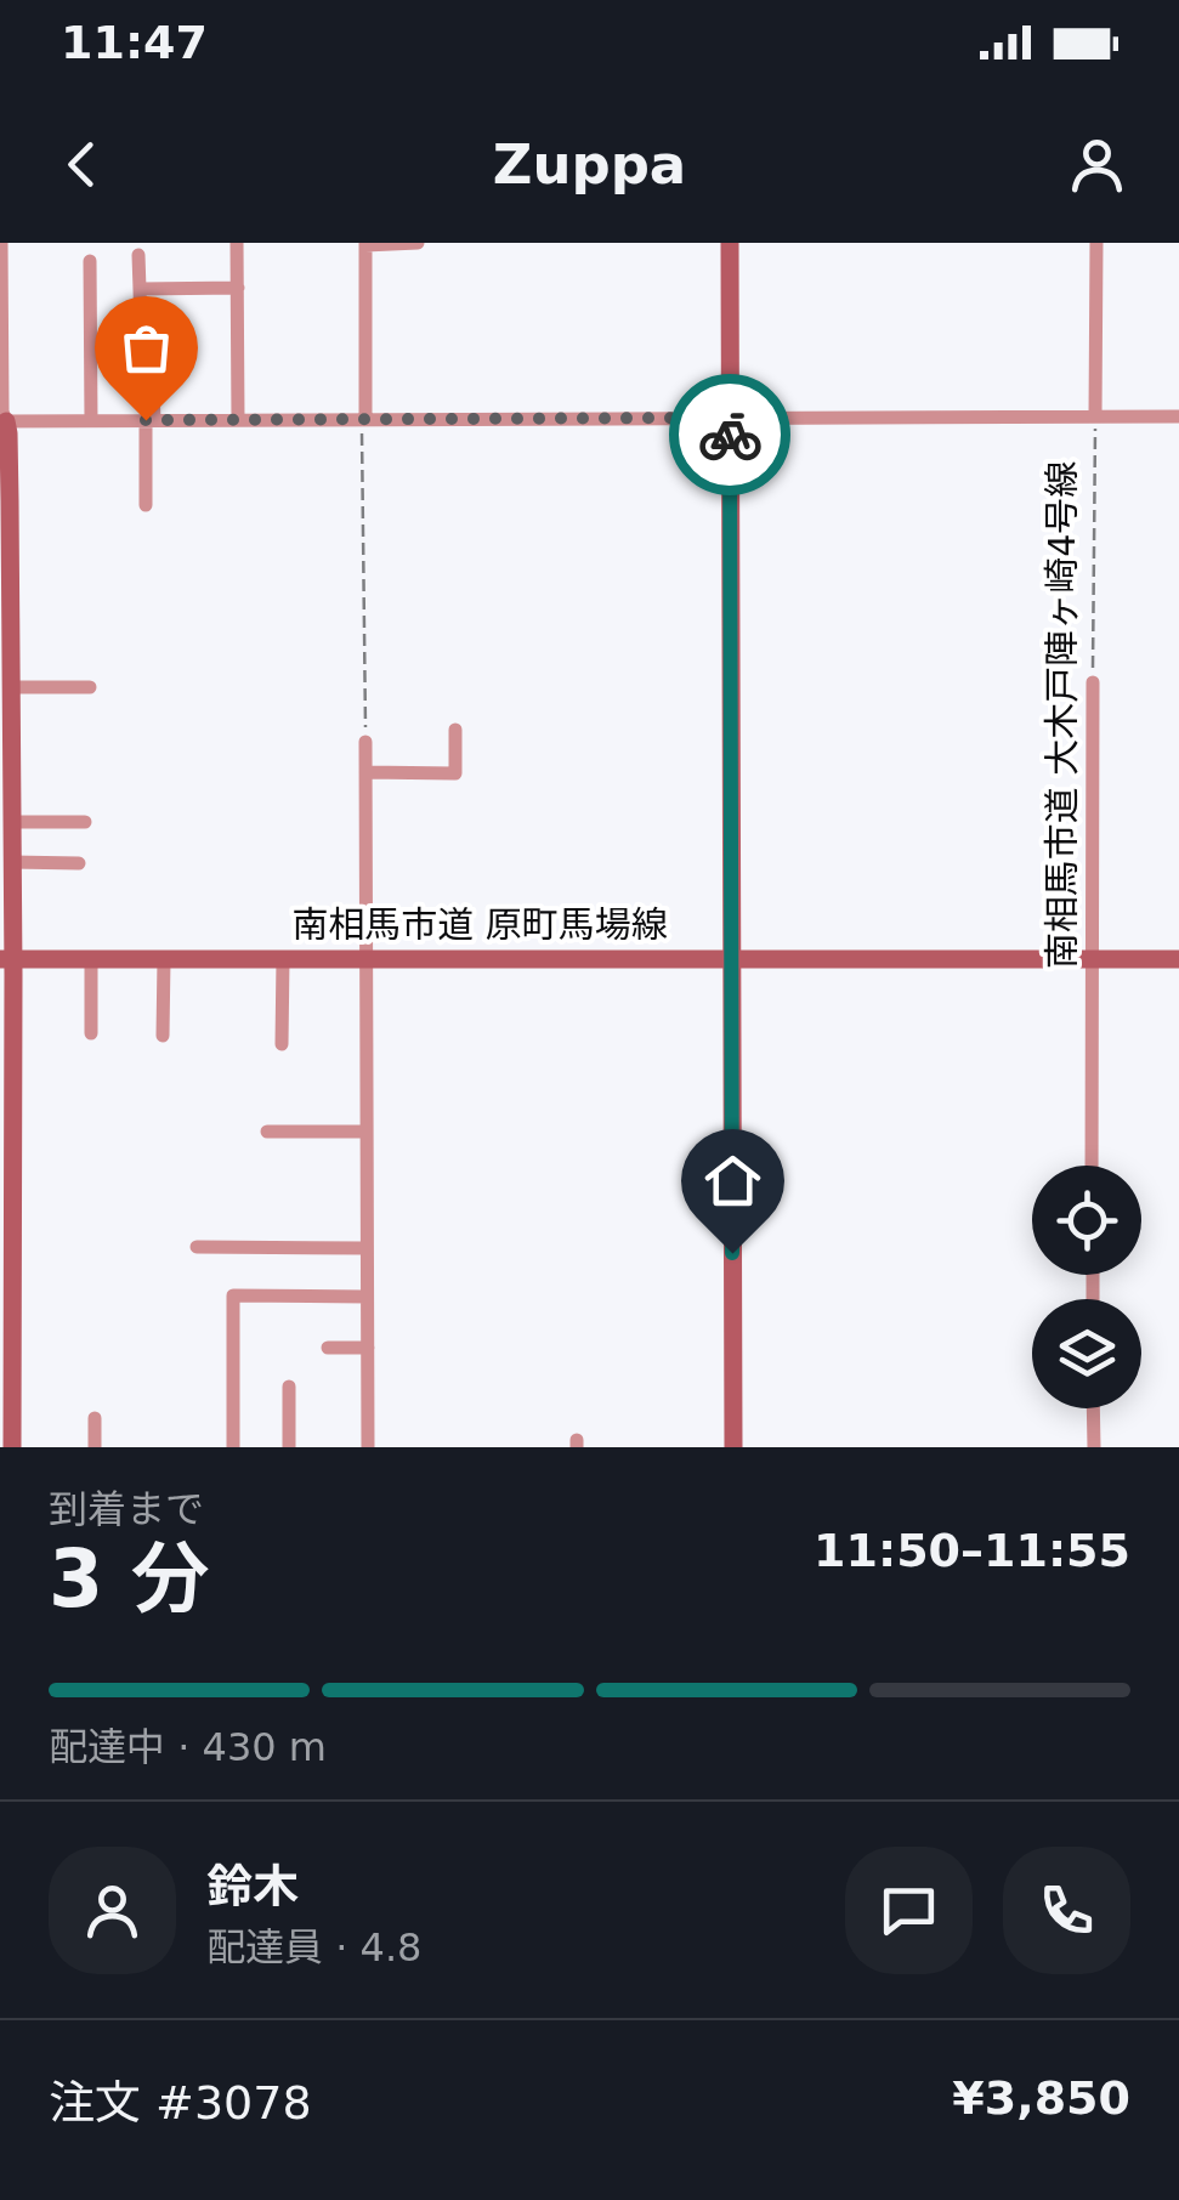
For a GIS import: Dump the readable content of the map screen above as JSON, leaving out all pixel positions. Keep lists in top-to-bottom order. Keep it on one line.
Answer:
{"streets":{"street":["南相馬市道 大木戸陣ヶ崎4号線","南相馬市道 原町馬場線"]},"crossings":[["南相馬市道 大木戸陣ヶ崎4号線","南相馬市道 原町馬場線"]],"page":{"status":"11:47","header":"Zuppa","heading":["3 分","到着まで","11:50–11:55"],"panel":["鈴木","配達員 · 4.8","注文 #3078","¥3,850"],"bar":"配達中 · 430 m"}}
